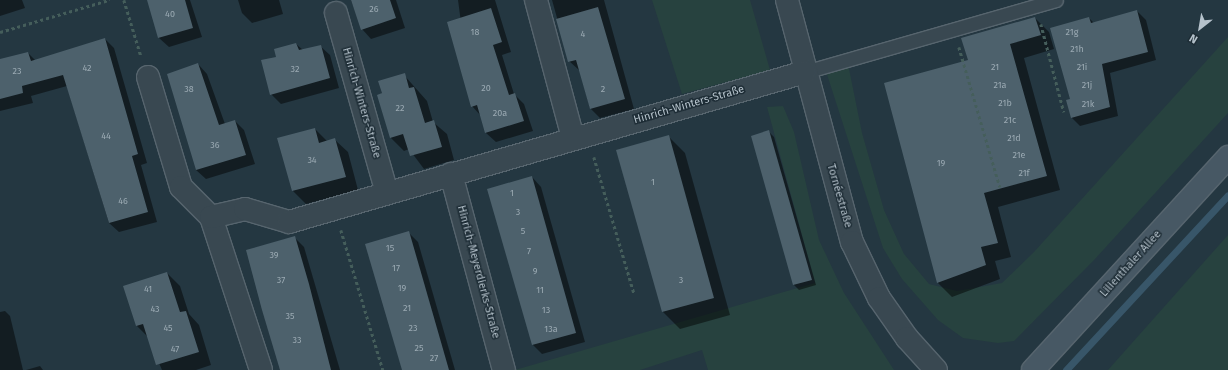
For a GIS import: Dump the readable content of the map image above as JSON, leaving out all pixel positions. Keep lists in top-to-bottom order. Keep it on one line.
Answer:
{"streets":{"main road":["Lilienthaler Allee"],"street":["Hinrich-Winters-Straße","Tornéestraße","Hinrich-Meyerdierks-Straße"]},"crossings":[["Hinrich-Winters-Straße","Tornéestraße"],["Hinrich-Winters-Straße","Hinrich-Meyerdierks-Straße"]],"house_numbers":["26","40","18","21g","4","21h","21","21i","42","32","23","21a","21j","20","38","2","21b","21k","22","20a","21c","44","21d","36","21e","34","19","21f","1","1","46","3","5","15","7","39","17","9","37","3","19","41","11","21","43","13","35","45","23","13a","33","25","47","27"],"north":"bottom left"}
